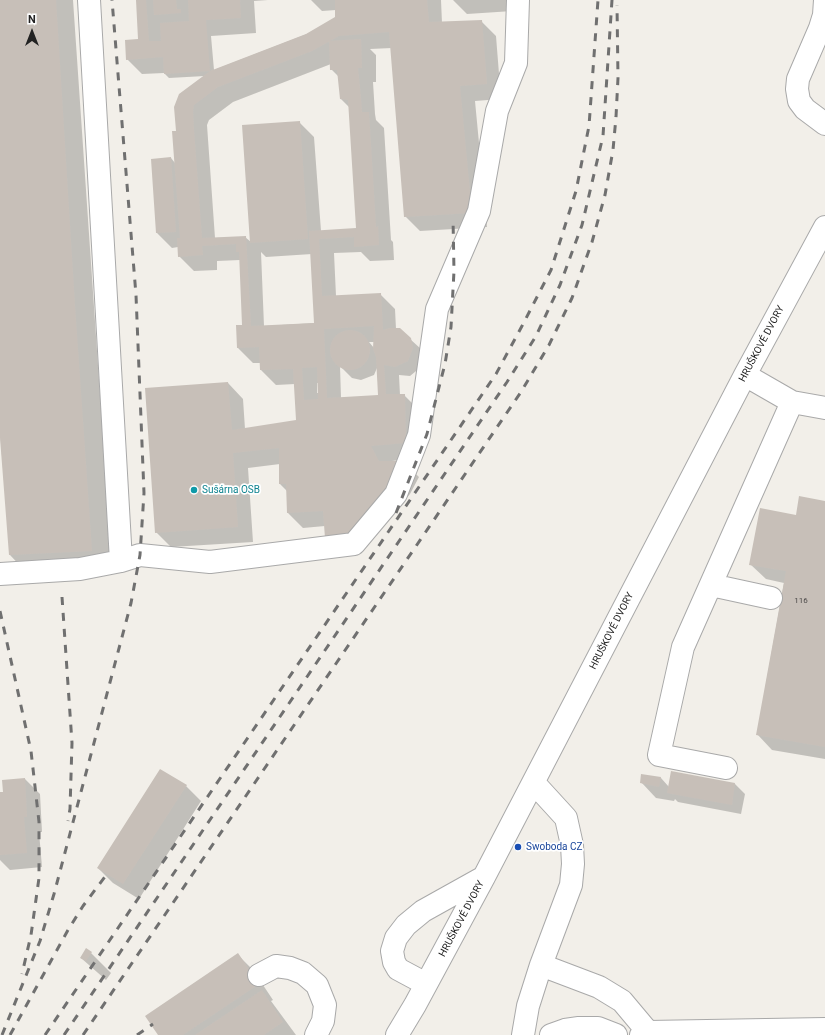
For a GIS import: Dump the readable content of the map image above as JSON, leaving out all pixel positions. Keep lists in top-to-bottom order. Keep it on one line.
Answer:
{"streets":{"street":["HRUŠKOVÉ DVORY"]},"places":["Sušárna OSB","Swoboda CZ"],"house_numbers":["116"],"north":"top"}
